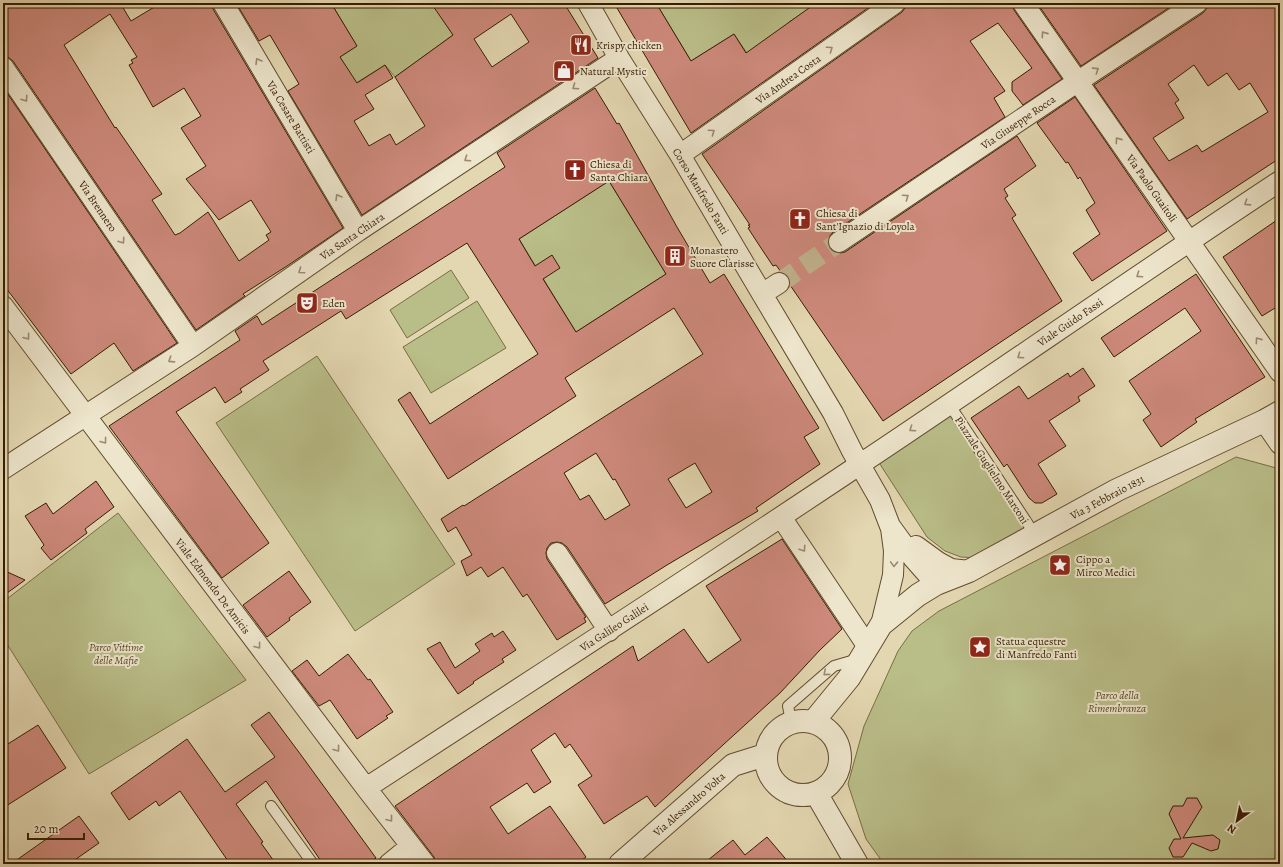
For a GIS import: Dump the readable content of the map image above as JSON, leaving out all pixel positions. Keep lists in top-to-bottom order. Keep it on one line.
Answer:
{"streets":{"street":["Via Andrea Costa","Via Cesare Battisti","Via Giuseppe Rocca","Via Paolo Guaitoli","Corso Manfredo Fanti","Via Brennero","Via Santa Chiara","Viale Guido Fassi","Via 3 Febbraio 1831","Viale Edmondo De Amicis","Via Galileo Galilei","Via Alessandro Volta"],"lane":["Piazzale Guglielmo Marconi"]},"crossings":[["Via Andrea Costa","Corso Manfredo Fanti"],["Via Cesare Battisti","Via Santa Chiara"],["Via Giuseppe Rocca","Via Paolo Guaitoli"],["Via Paolo Guaitoli","Viale Guido Fassi"],["Corso Manfredo Fanti","Via Santa Chiara"],["Corso Manfredo Fanti","Viale Guido Fassi"],["Corso Manfredo Fanti","Via Galileo Galilei"],["Via Brennero","Via Santa Chiara"],["Via Santa Chiara","Viale Edmondo De Amicis"],["Viale Guido Fassi","Piazzale Guglielmo Marconi"],["Viale Guido Fassi","Via Galileo Galilei"],["Piazzale Guglielmo Marconi","Via 3 Febbraio 1831"],["Viale Edmondo De Amicis","Via Galileo Galilei"]],"one_way":["Via Andrea Costa","Via Cesare Battisti","Via Giuseppe Rocca","Via Paolo Guaitoli","Via Brennero","Via Santa Chiara","Viale Guido Fassi","Viale Edmondo De Amicis"],"parks":["Parco Vittime delle Mafie","Parco della Rimembranza"],"places":{"restaurant":["Krispy chicken"],"shop":["Natural Mystic"],"church":["Chiesa di Santa Chiara","Chiesa di Sant'Ignazio di Loyola"],"building":["Monastero Suore Clarisse"],"theatre":["Eden"],"place":["Cippo a Mirco Medici","Statua equestre di Manfredo Fanti"]},"scale_bar":"20 m","north":"bottom left"}
